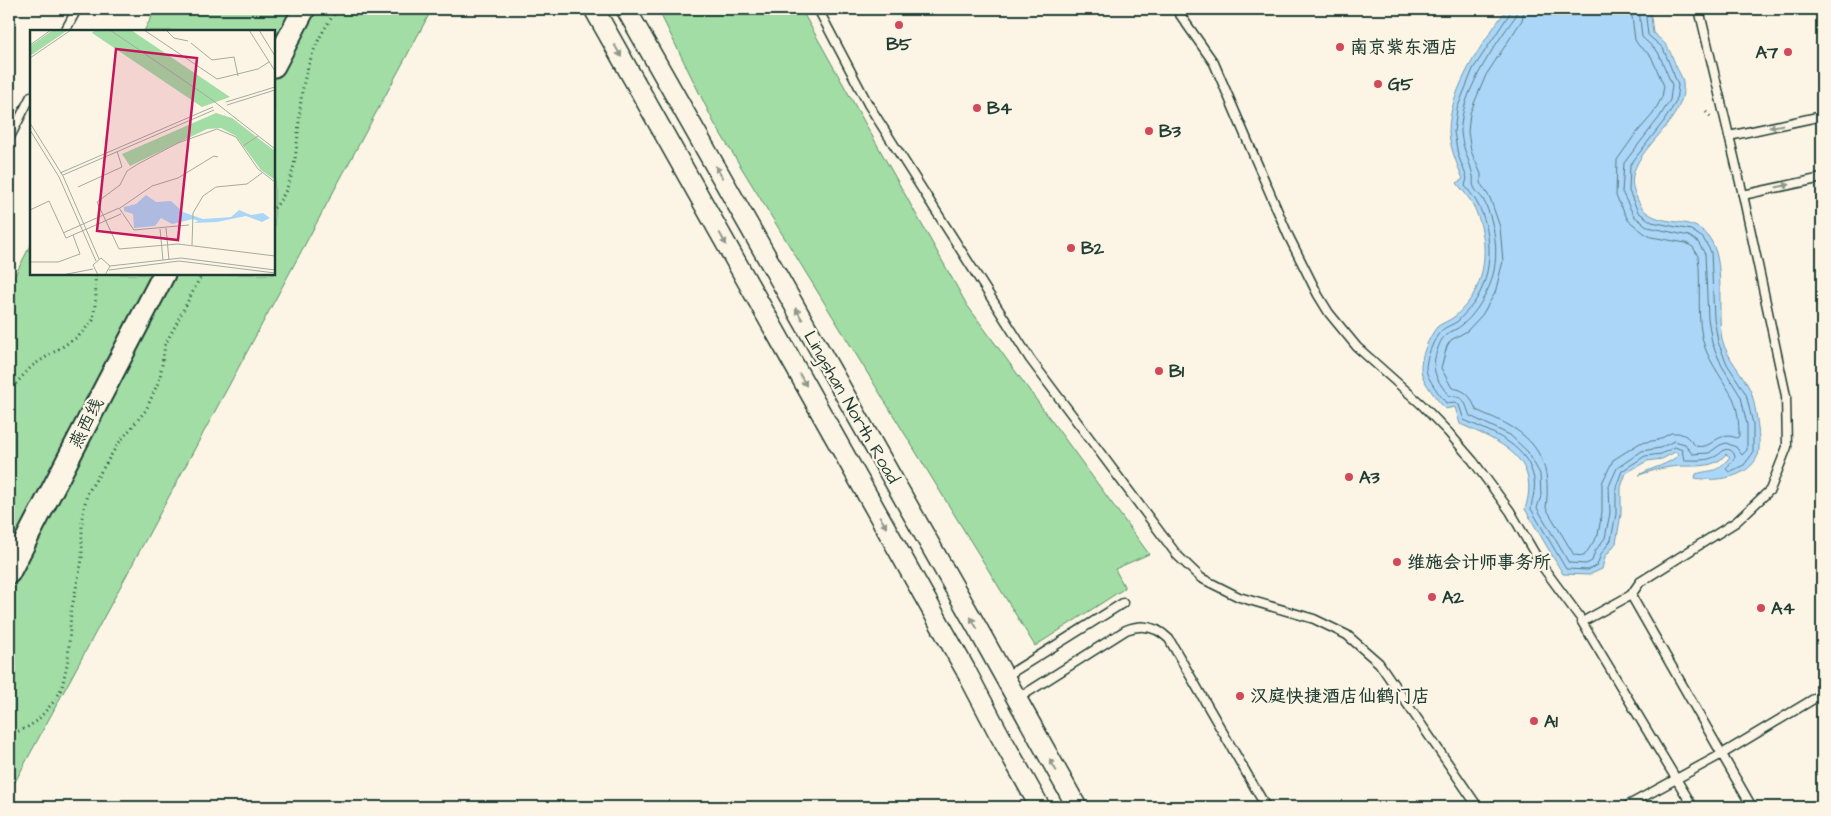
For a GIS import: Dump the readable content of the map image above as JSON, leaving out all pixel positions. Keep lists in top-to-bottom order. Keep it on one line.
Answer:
{"streets":{"main road":["燕西线"],"street":["Lingshan North Road"]},"places":["B5","南京紫东酒店","A7","G5","B4","B3","B2","B1","A3","维施会计师事务所","A2","A4","汉庭快捷酒店仙鹤门店","A1"]}
